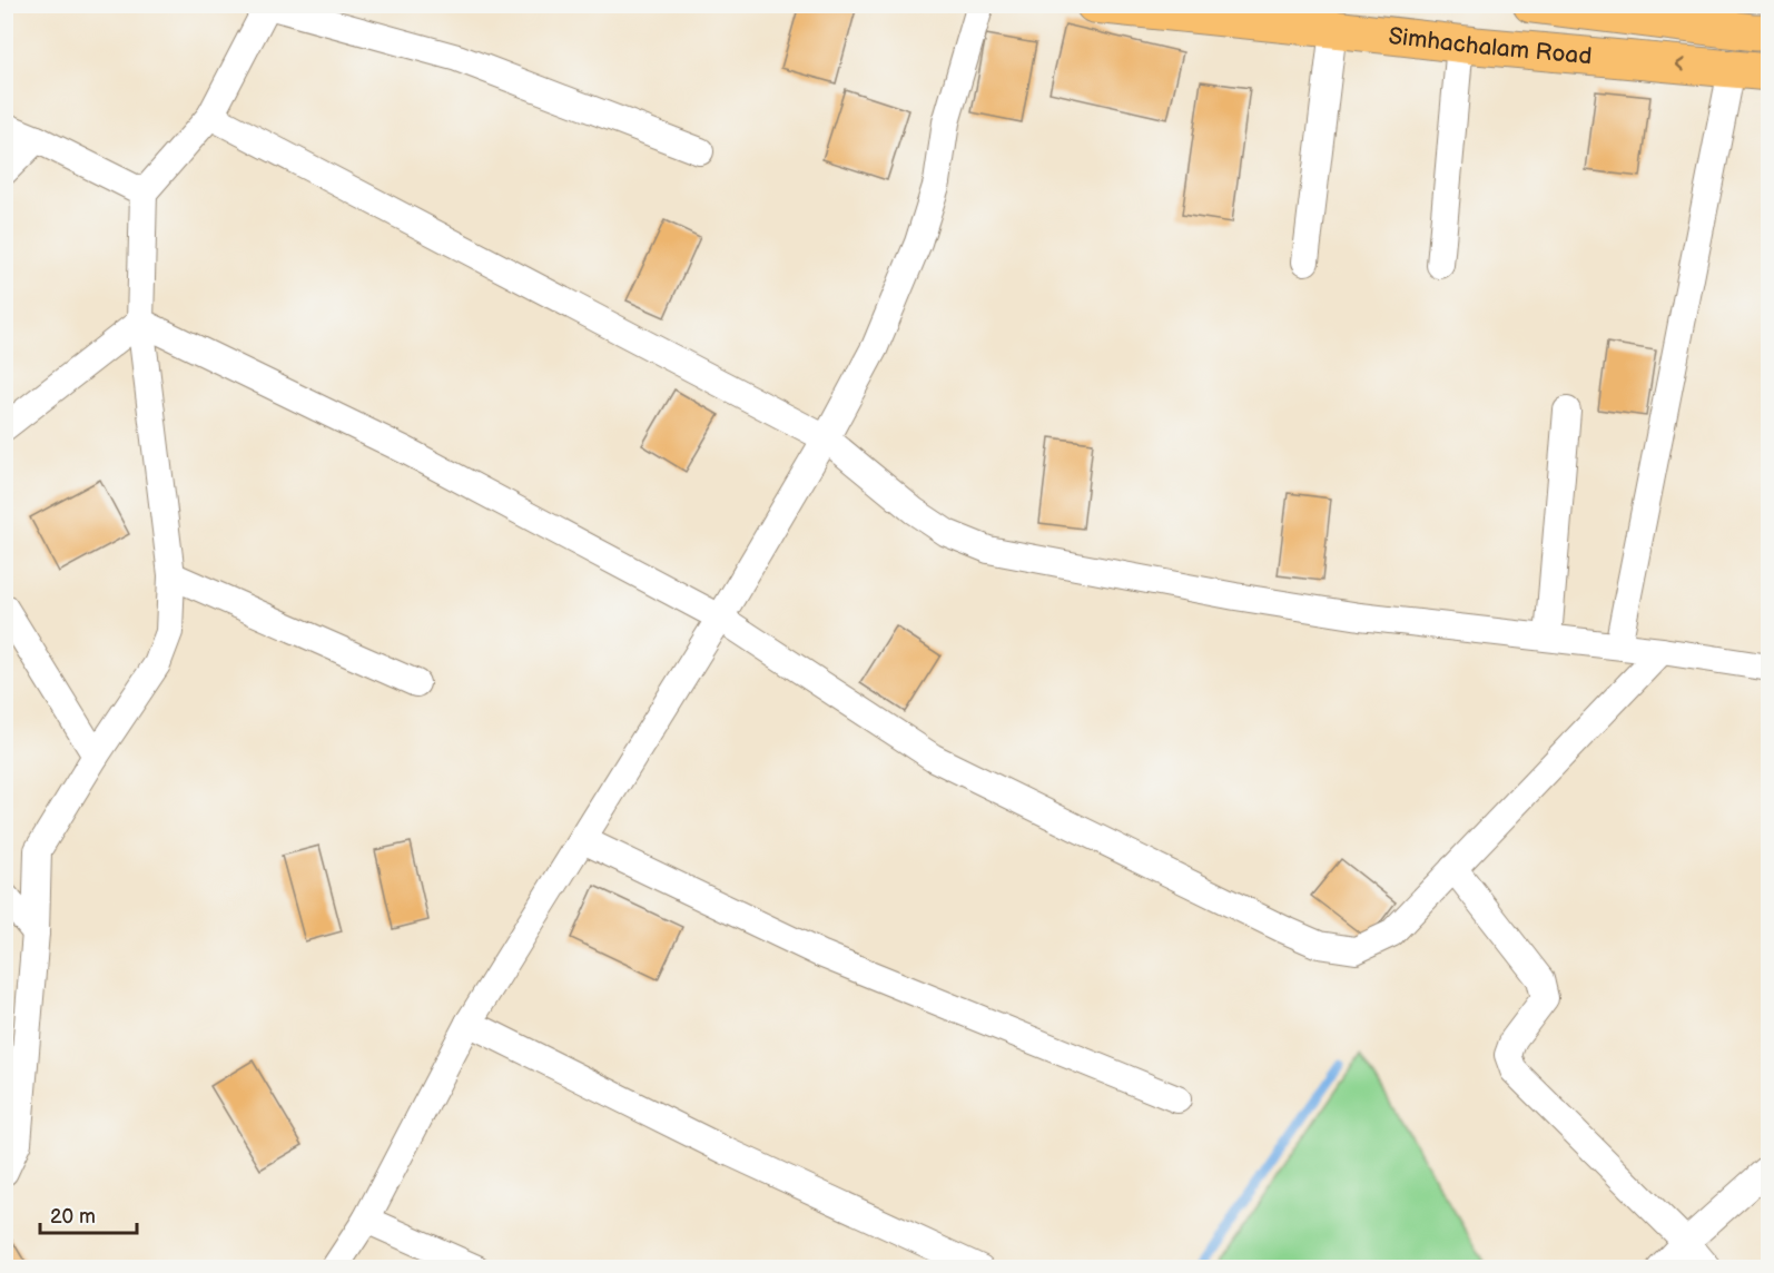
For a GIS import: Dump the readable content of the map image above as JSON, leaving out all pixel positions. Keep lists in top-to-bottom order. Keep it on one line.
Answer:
{"streets":{"main road":["Simhachalam Road"]},"scale_bar":"20 m"}
